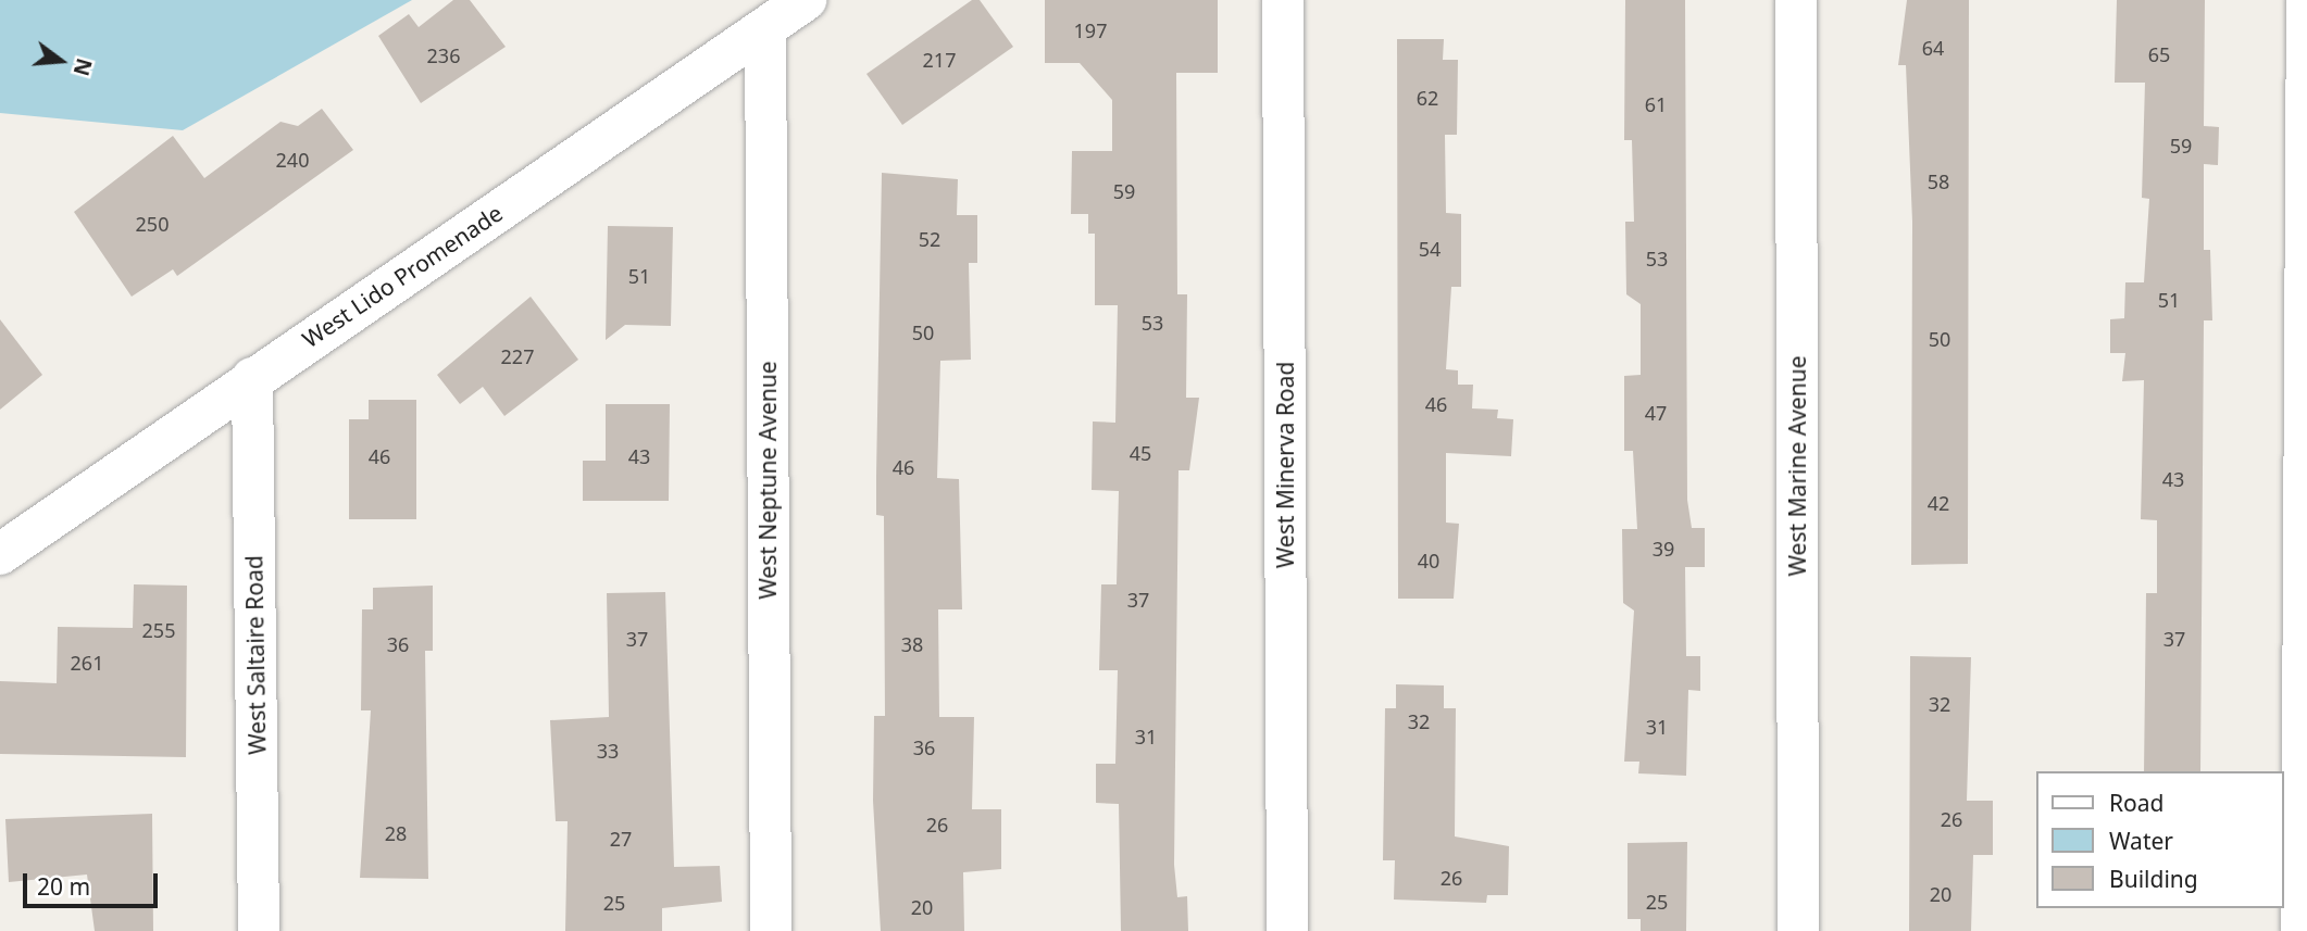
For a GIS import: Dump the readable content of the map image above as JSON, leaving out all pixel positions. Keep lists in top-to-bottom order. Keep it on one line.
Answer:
{"streets":{"street":["West Lido Promenade","West Minerva Road","West Marine Avenue","West Neptune Avenue","West Saltaire Road"]},"crossings":[["West Lido Promenade","West Neptune Avenue"],["West Lido Promenade","West Saltaire Road"]],"house_numbers":["197","64","65","236","217","62","61","59","240","58","59","250","52","54","53","51","51","53","50","50","227","46","47","45","46","43","46","43","42","39","40","37","255","37","37","36","38","261","32","32","31","31","36","33","26","26","28","27","26","20","25","25","20"],"legend":["Road","Water","Building"],"scale_bar":"20 m","north":"right"}
